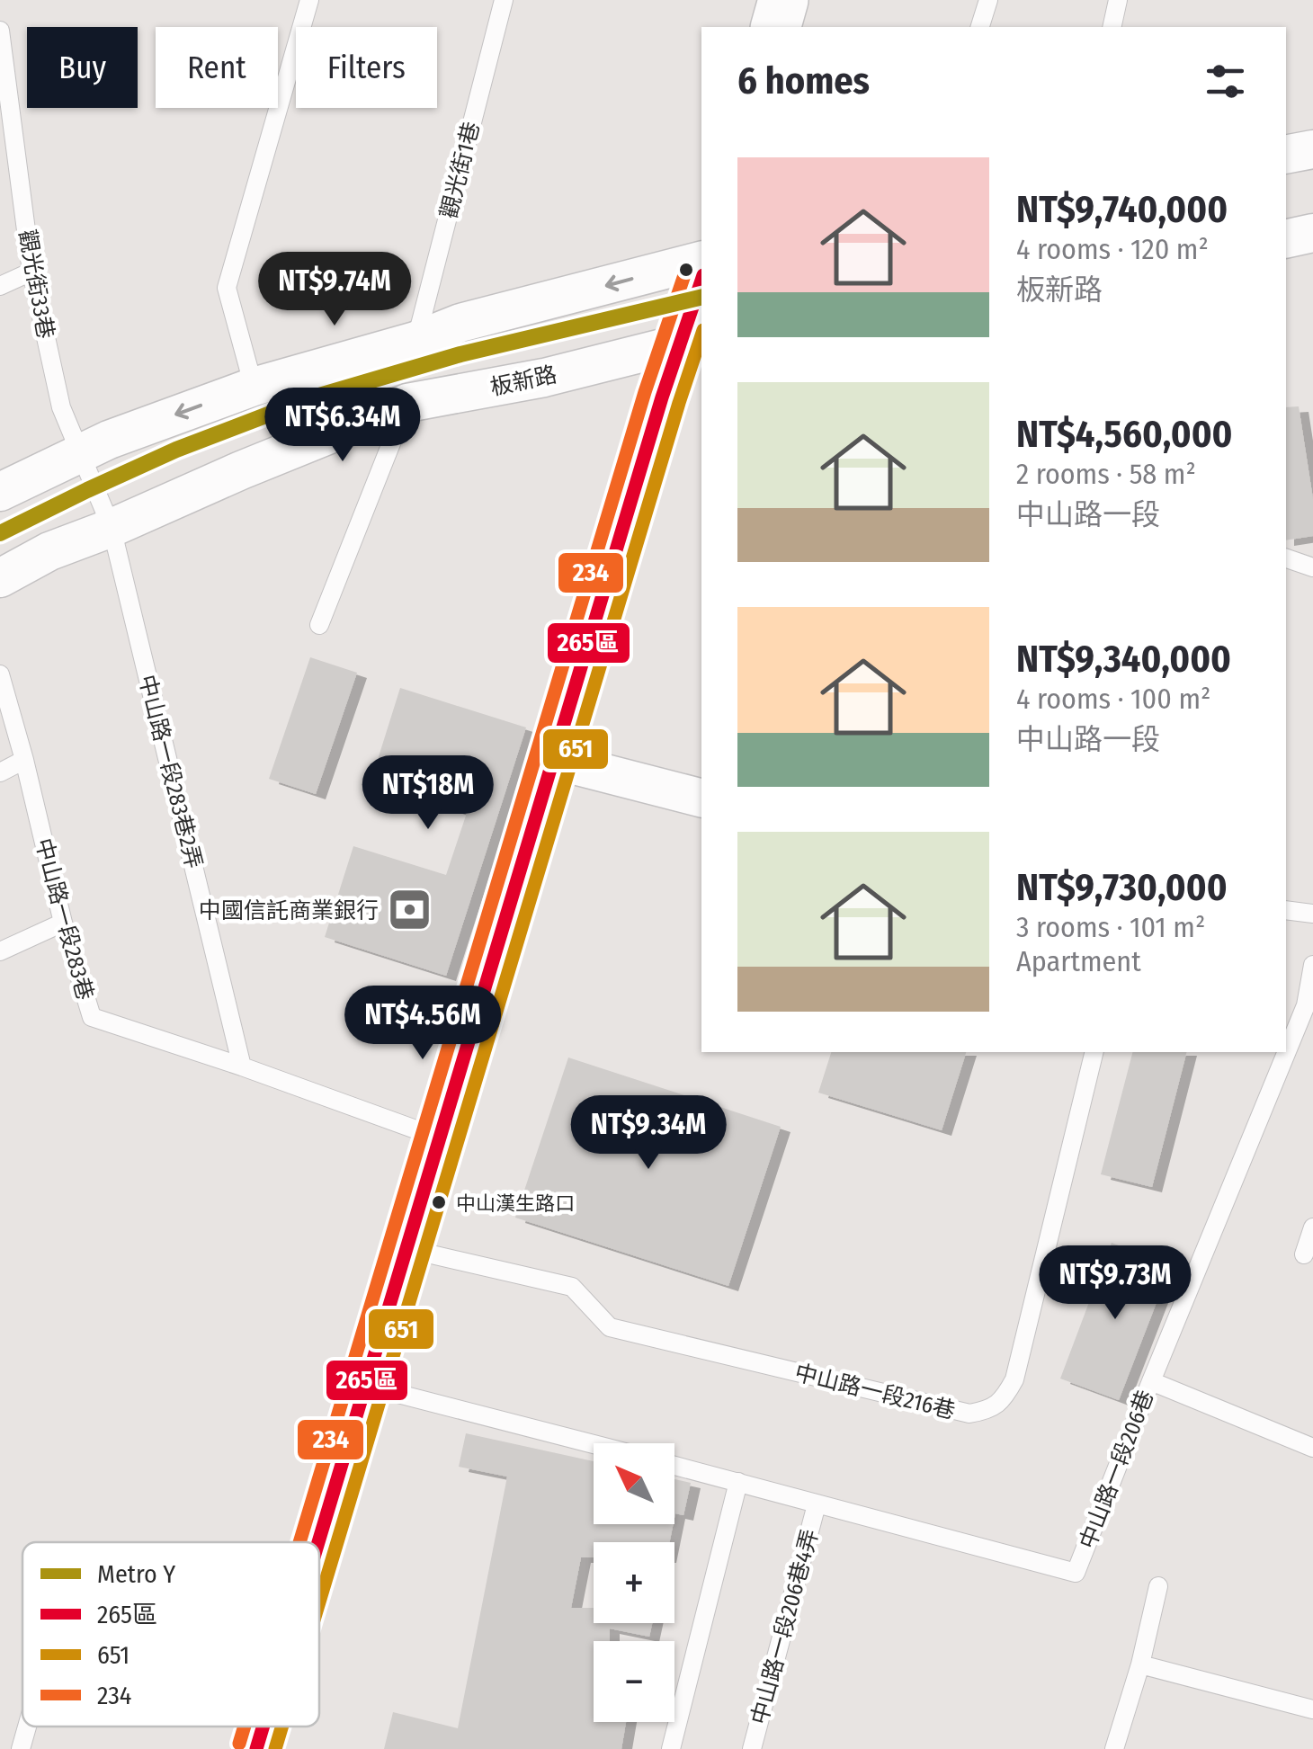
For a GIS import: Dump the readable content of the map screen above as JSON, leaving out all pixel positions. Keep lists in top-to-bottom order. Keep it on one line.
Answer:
{"streets":{"street":["板新路"],"lane":["觀光街1巷","觀光街33巷","中山路一段283巷2弄","中山路一段283巷","中山路一段216巷","中山路一段206巷","中山路一段206巷4弄"]},"crossings":[["觀光街33巷","板新路"],["觀光街33巷","中山路一段283巷2弄"],["板新路","中山路一段283巷2弄"],["中山路一段283巷2弄","中山路一段283巷"],["中山路一段206巷","中山路一段206巷4弄"]],"places":{"bank":["中國信託商業銀行"],"other":["中山漢生路口"]},"lines":["transit line 234","transit line 265區","metro line Y","transit line 651"],"legend":["Metro Y","265區","651","234"],"north":"top left","page":{"chip":["Buy","Rent","Filters"],"heading":"6 homes","list":[{"name":"NT$9,740,000","note":"4 rooms · 120 m² · 板新路"},{"name":"NT$4,560,000","note":"2 rooms · 58 m² · 中山路一段"},{"name":"NT$9,340,000","note":"4 rooms · 100 m² · 中山路一段"},{"name":"NT$9,730,000","note":"3 rooms · 101 m² · Apartment"}],"price":["NT$9.74M","NT$6.34M","NT$18M","NT$4.56M","NT$9.34M","NT$9.73M"],"map_buttons":["+","−"]}}
